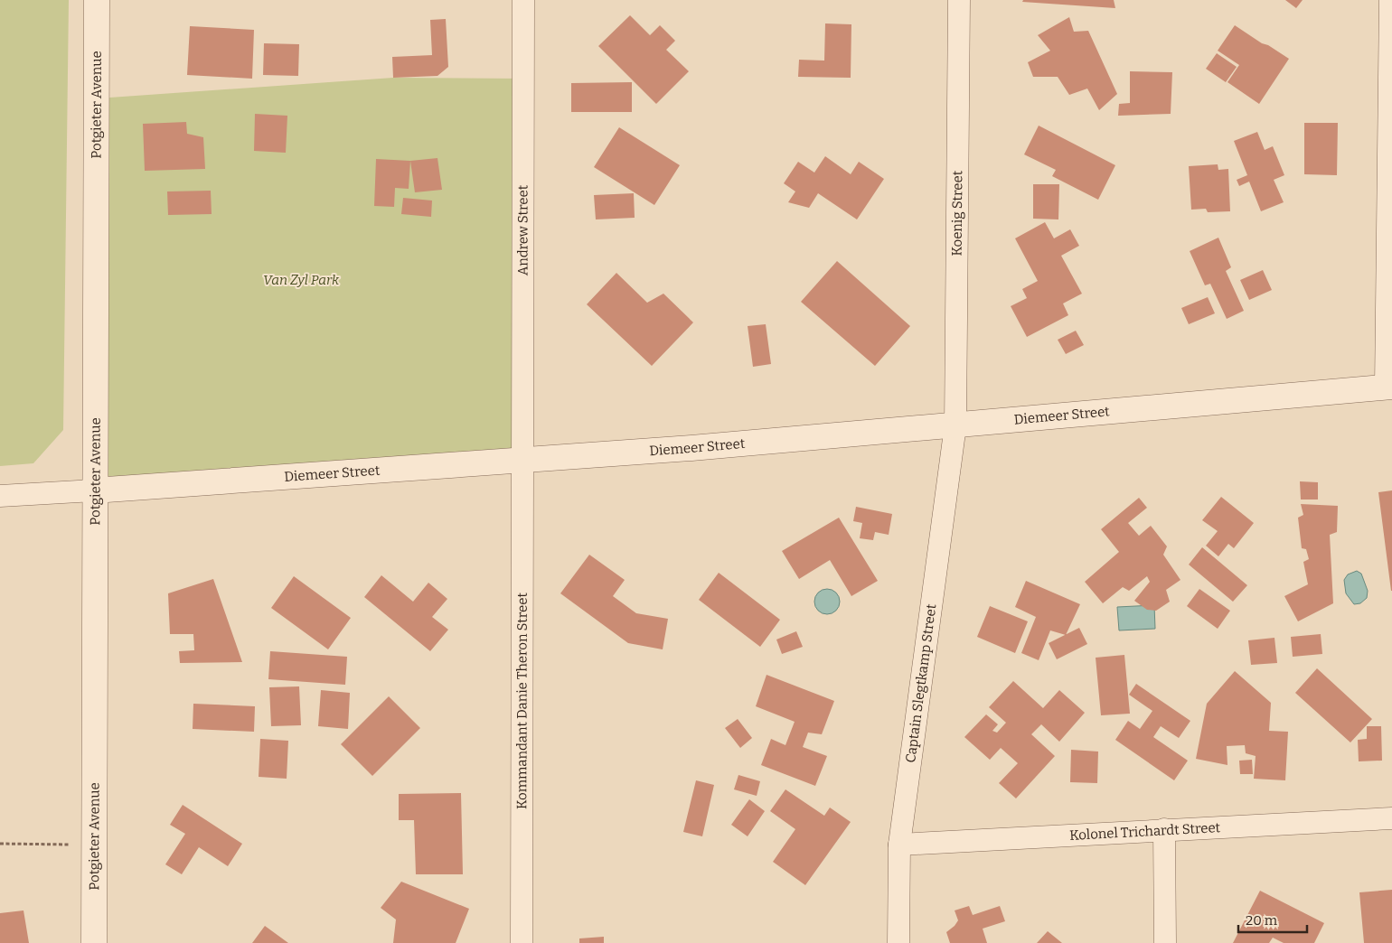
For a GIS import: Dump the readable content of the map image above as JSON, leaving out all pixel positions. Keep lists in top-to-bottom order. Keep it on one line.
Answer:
{"streets":{"street":["Potgieter Avenue","Koenig Street","Andrew Street","Diemeer Street","Captain Slegtkamp Street","Kommandant Danie Theron Street","Kolonel Trichardt Street"]},"crossings":[["Potgieter Avenue","Diemeer Street"],["Koenig Street","Diemeer Street"],["Koenig Street","Captain Slegtkamp Street"],["Andrew Street","Diemeer Street"],["Andrew Street","Kommandant Danie Theron Street"],["Diemeer Street","Captain Slegtkamp Street"],["Diemeer Street","Kommandant Danie Theron Street"],["Captain Slegtkamp Street","Kolonel Trichardt Street"]],"parks":["Van Zyl Park"],"scale_bar":"20 m"}
